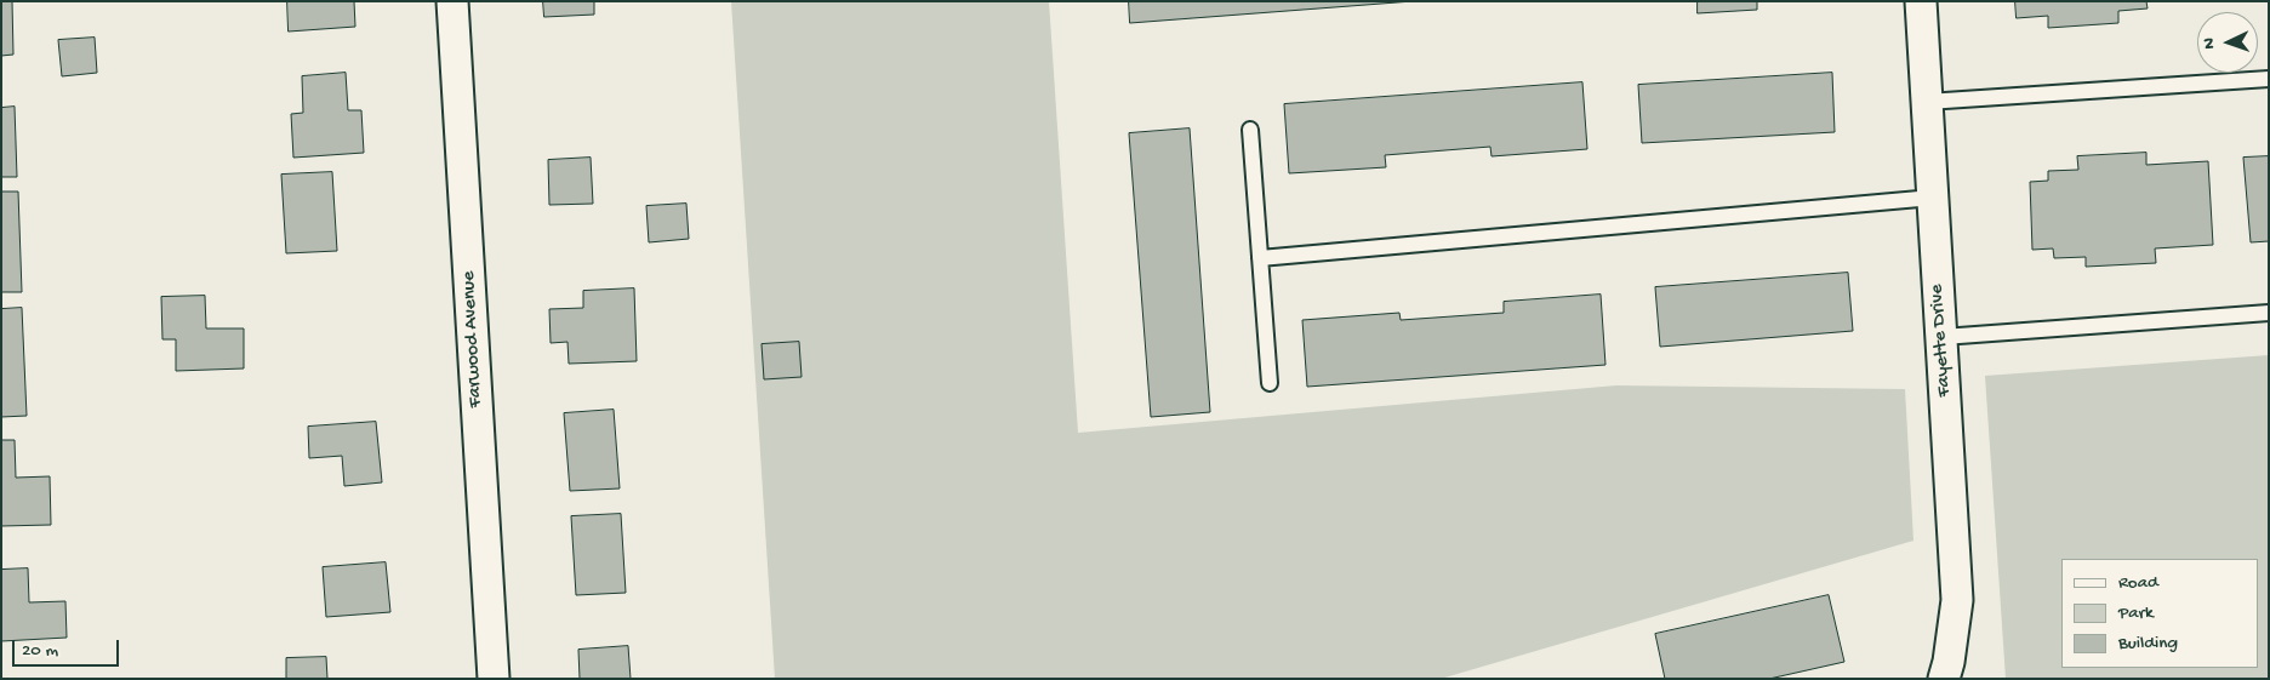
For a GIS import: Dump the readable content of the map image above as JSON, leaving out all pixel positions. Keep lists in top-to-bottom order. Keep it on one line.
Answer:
{"streets":{"street":["Farwood Avenue","Fayette Drive"]},"legend":["Road","Park","Building"],"scale_bar":"20 m","north":"left"}
